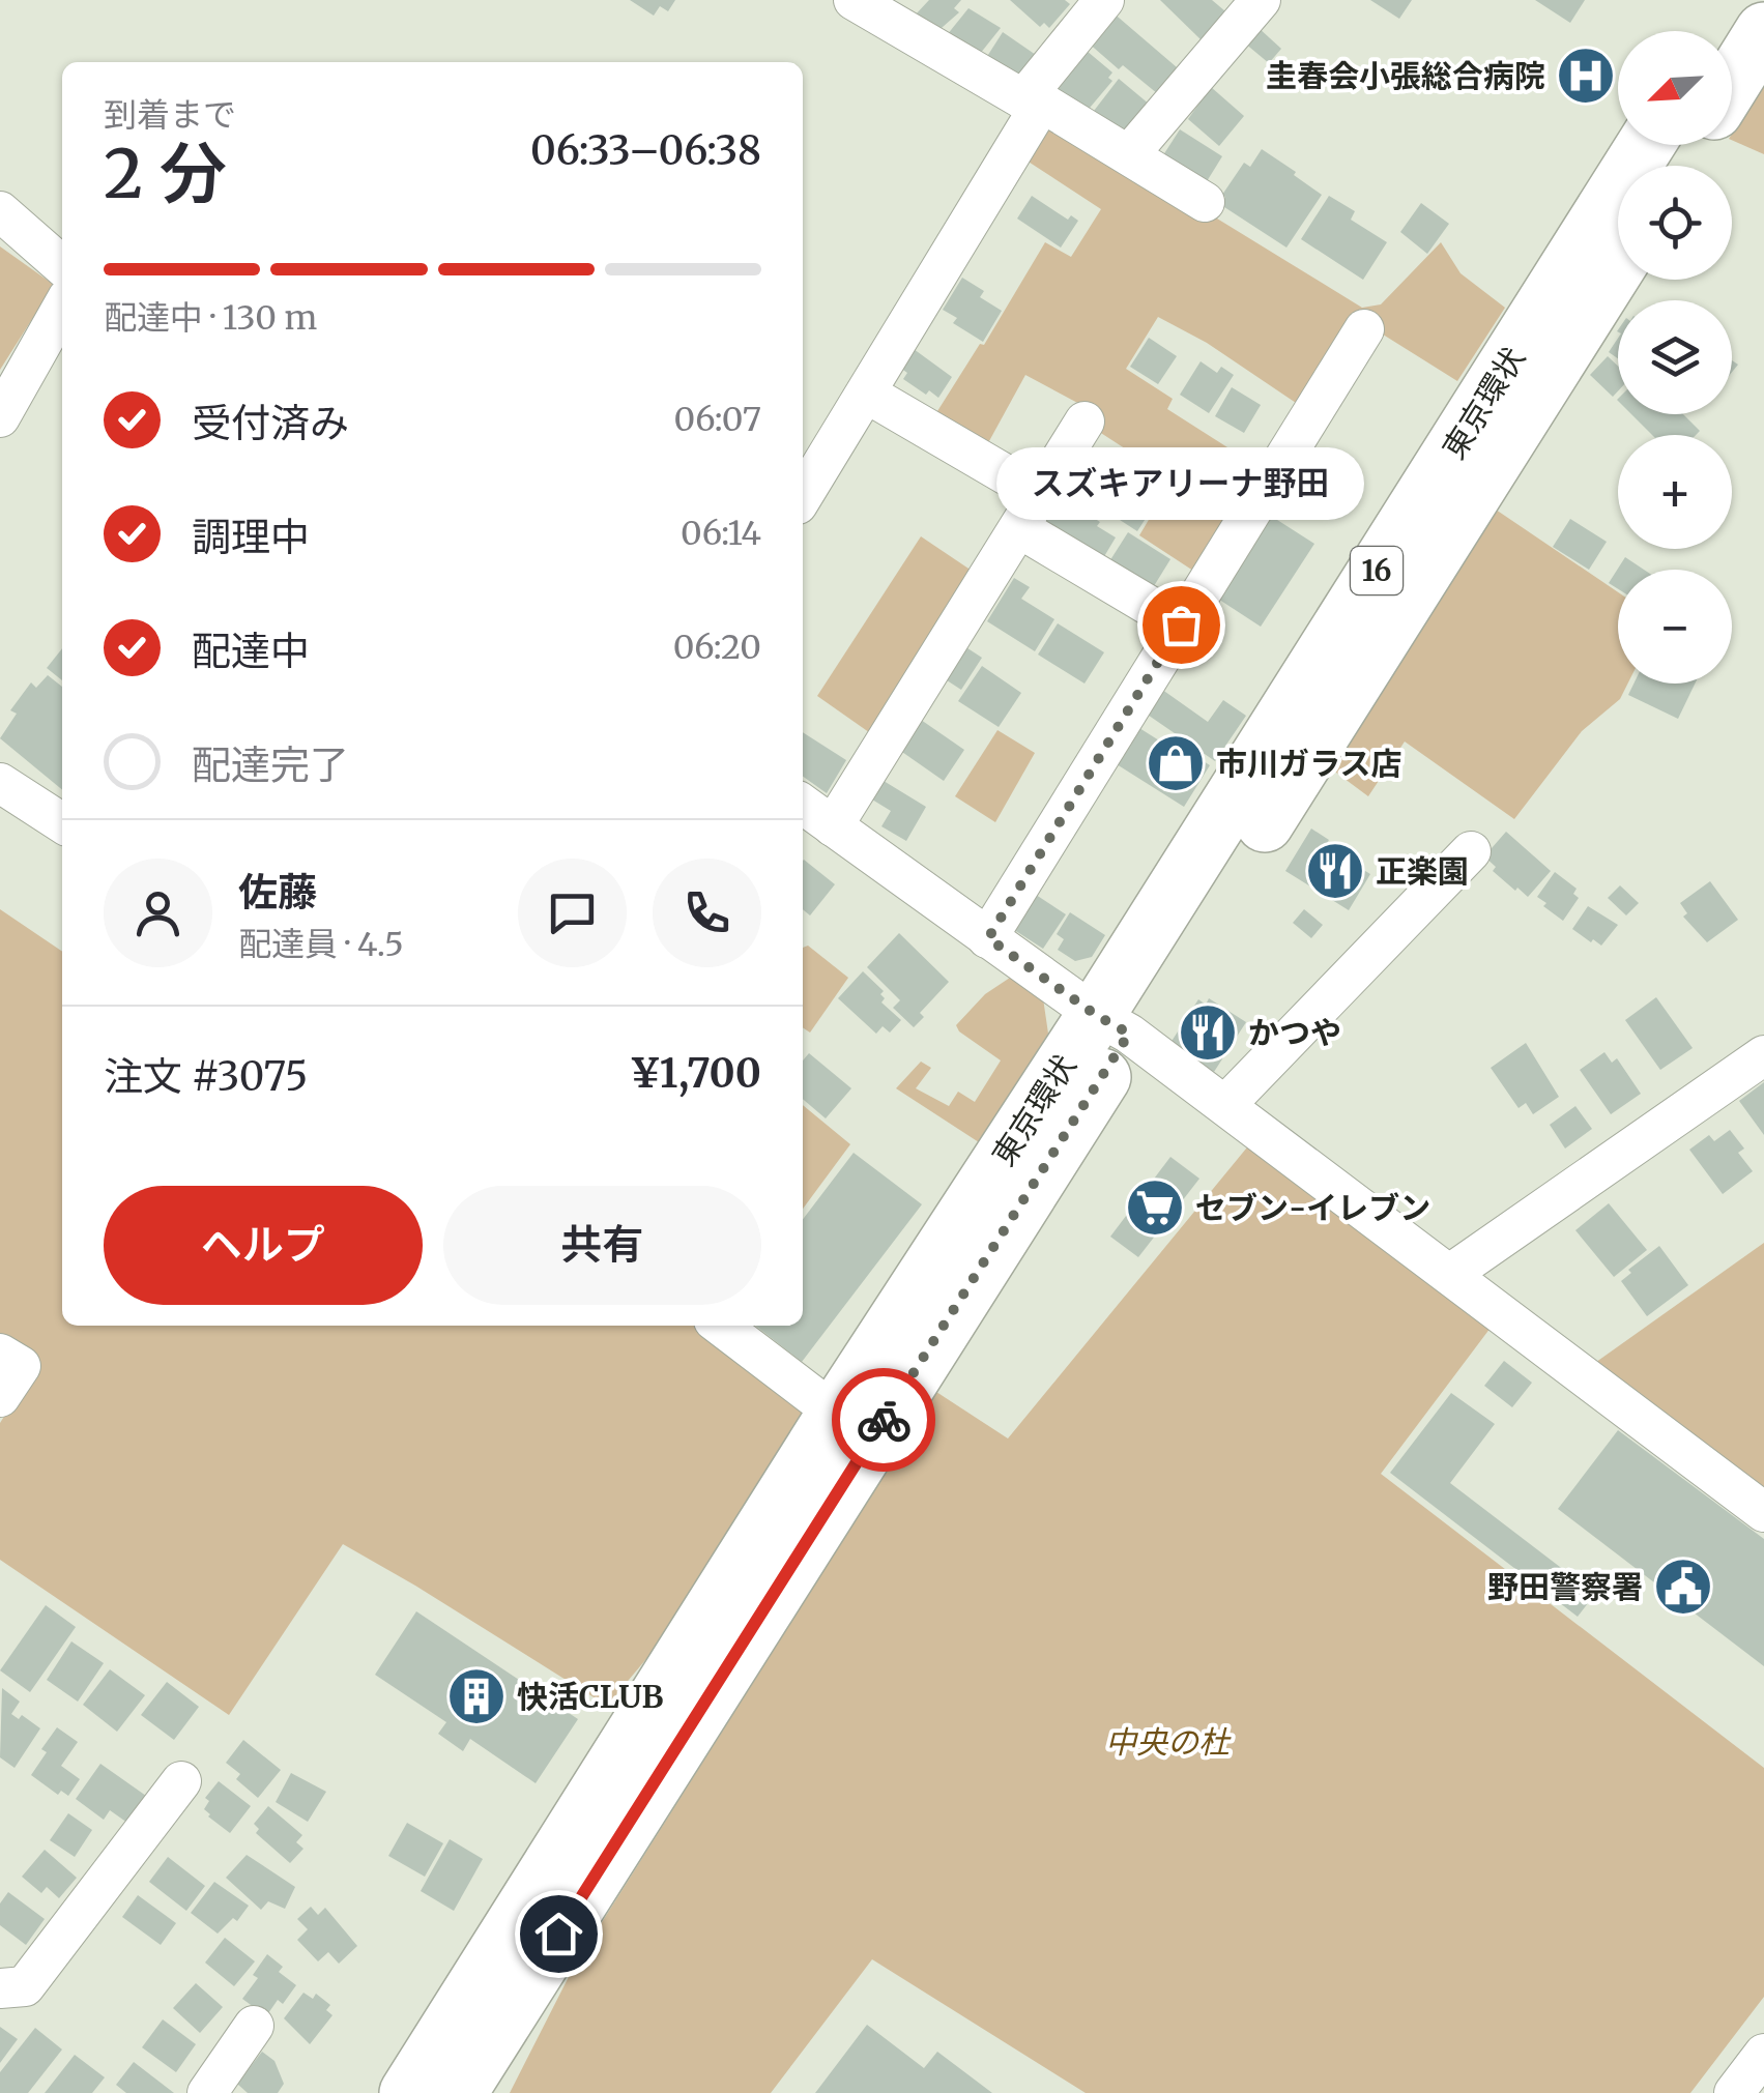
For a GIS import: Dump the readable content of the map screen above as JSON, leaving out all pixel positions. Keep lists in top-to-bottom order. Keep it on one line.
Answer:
{"streets":{"highway":["東京環状","16"]},"crossings":[["東京環状","16"]],"parks":["中央の杜"],"places":{"hospital":["圭春会小張総合病院"],"other":["スズキアリーナ野田"],"shop":["市川ガラス店"],"restaurant":["正楽園","かつや"],"supermarket":["セブン-イレブン"],"public building":["野田警察署"],"building":["快活CLUB"]},"north":"bottom left","page":{"map_buttons":["+","−"],"heading":["2 分","到着まで","06:33–06:38"],"panel":["佐藤","配達員 · 4.5","注文 #3075","¥1,700"],"bar":"配達中 · 130 m","list":[["受付済み","06:07"],["調理中","06:14"],["配達中","06:20"],"配達完了"],"bubble":"スズキアリーナ野田","buttons":["ヘルプ","共有"]}}
